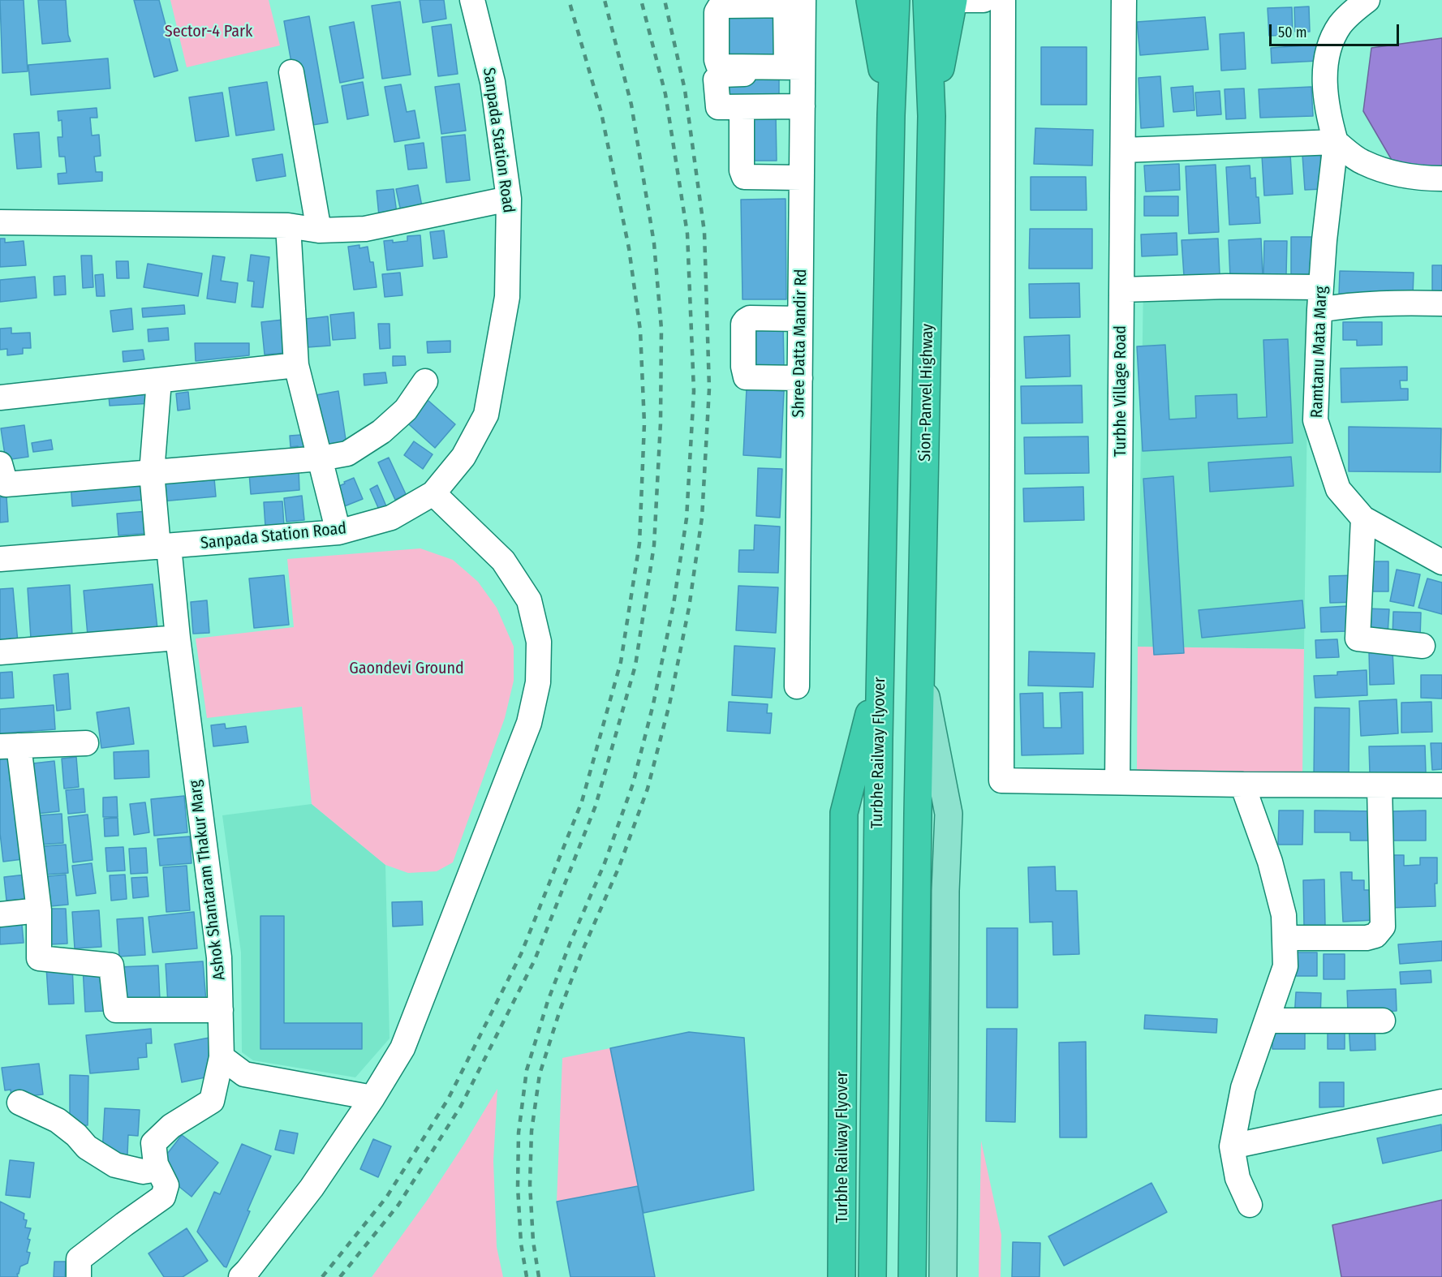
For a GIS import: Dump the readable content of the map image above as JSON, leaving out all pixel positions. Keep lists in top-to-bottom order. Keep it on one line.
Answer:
{"streets":{"highway":["Sion-Panvel Highway","Turbhe Railway Flyover"],"street":["Sanpada Station Road","Shree Datta Mandir Rd","Ramtanu Mata Marg","Turbhe Village Road","Ashok Shantaram Thakur Marg"]},"crossings":[["Sanpada Station Road","Ashok Shantaram Thakur Marg"]],"parks":["Sector-4 Park","Gaondevi Ground"],"scale_bar":"50 m"}
